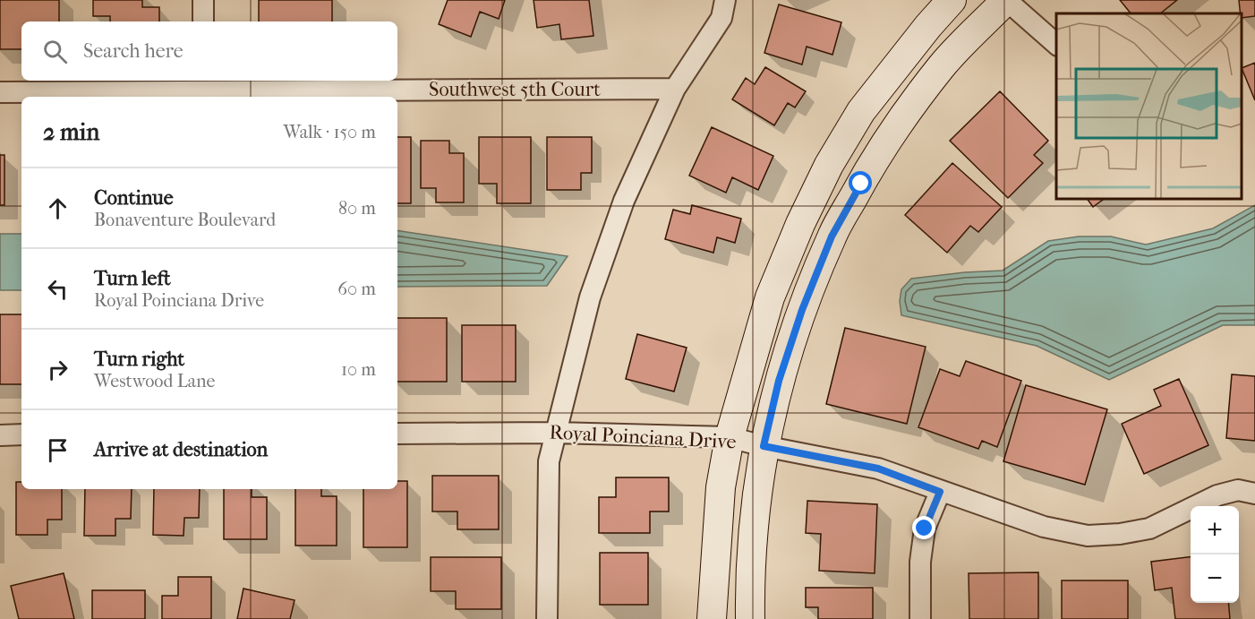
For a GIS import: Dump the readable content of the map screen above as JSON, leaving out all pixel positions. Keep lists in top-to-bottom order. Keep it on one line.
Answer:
{"streets":{"street":["Southwest 5th Court","Royal Poinciana Drive"]},"page":{"search":"Search here","heading":["2 min","Walk · 150 m"],"list":[["Continue","Bonaventure Boulevard","80 m"],["Turn left","Royal Poinciana Drive","60 m"],["Turn right","Westwood Lane","10 m"],"Arrive at destination"],"map_buttons":["+","−"]}}
